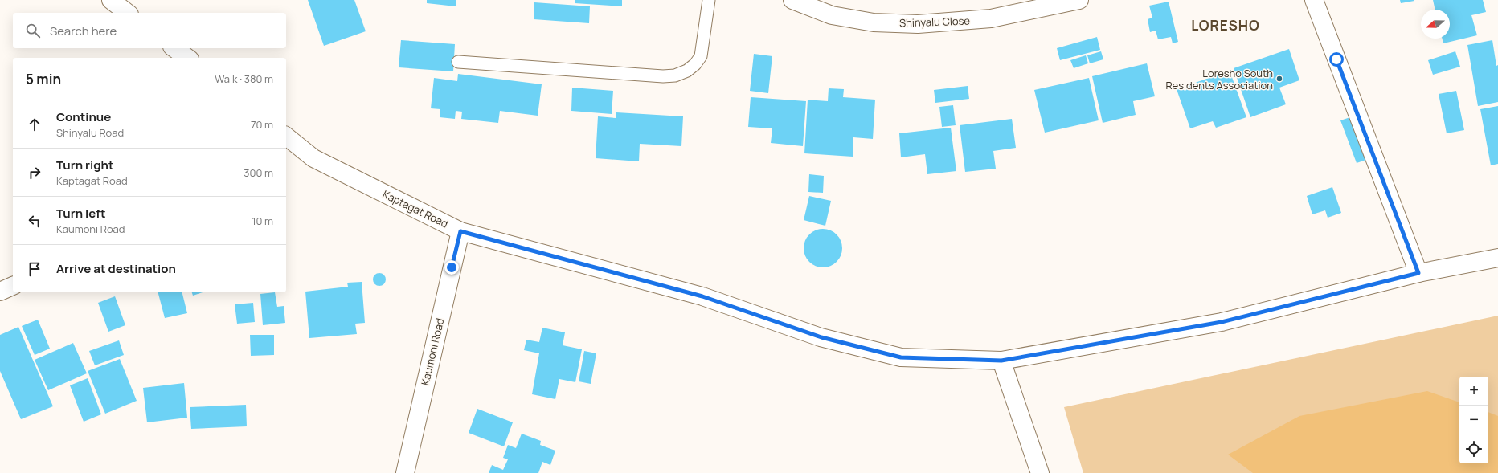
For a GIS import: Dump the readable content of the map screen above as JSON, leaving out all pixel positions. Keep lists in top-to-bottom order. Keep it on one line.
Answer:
{"streets":{"main road":["Shinyalu Close","Kaptagat Road","Kaumoni Road"]},"crossings":[["Kaptagat Road","Kaumoni Road"]],"districts":["LORESHO"],"places":["Loresho South Residents Association"],"north":"left","page":{"search":"Search here","heading":["5 min","Walk · 380 m"],"list":[["Continue","Shinyalu Road","70 m"],["Turn right","Kaptagat Road","300 m"],["Turn left","Kaumoni Road","10 m"],"Arrive at destination"],"map_buttons":["+","−"]}}
